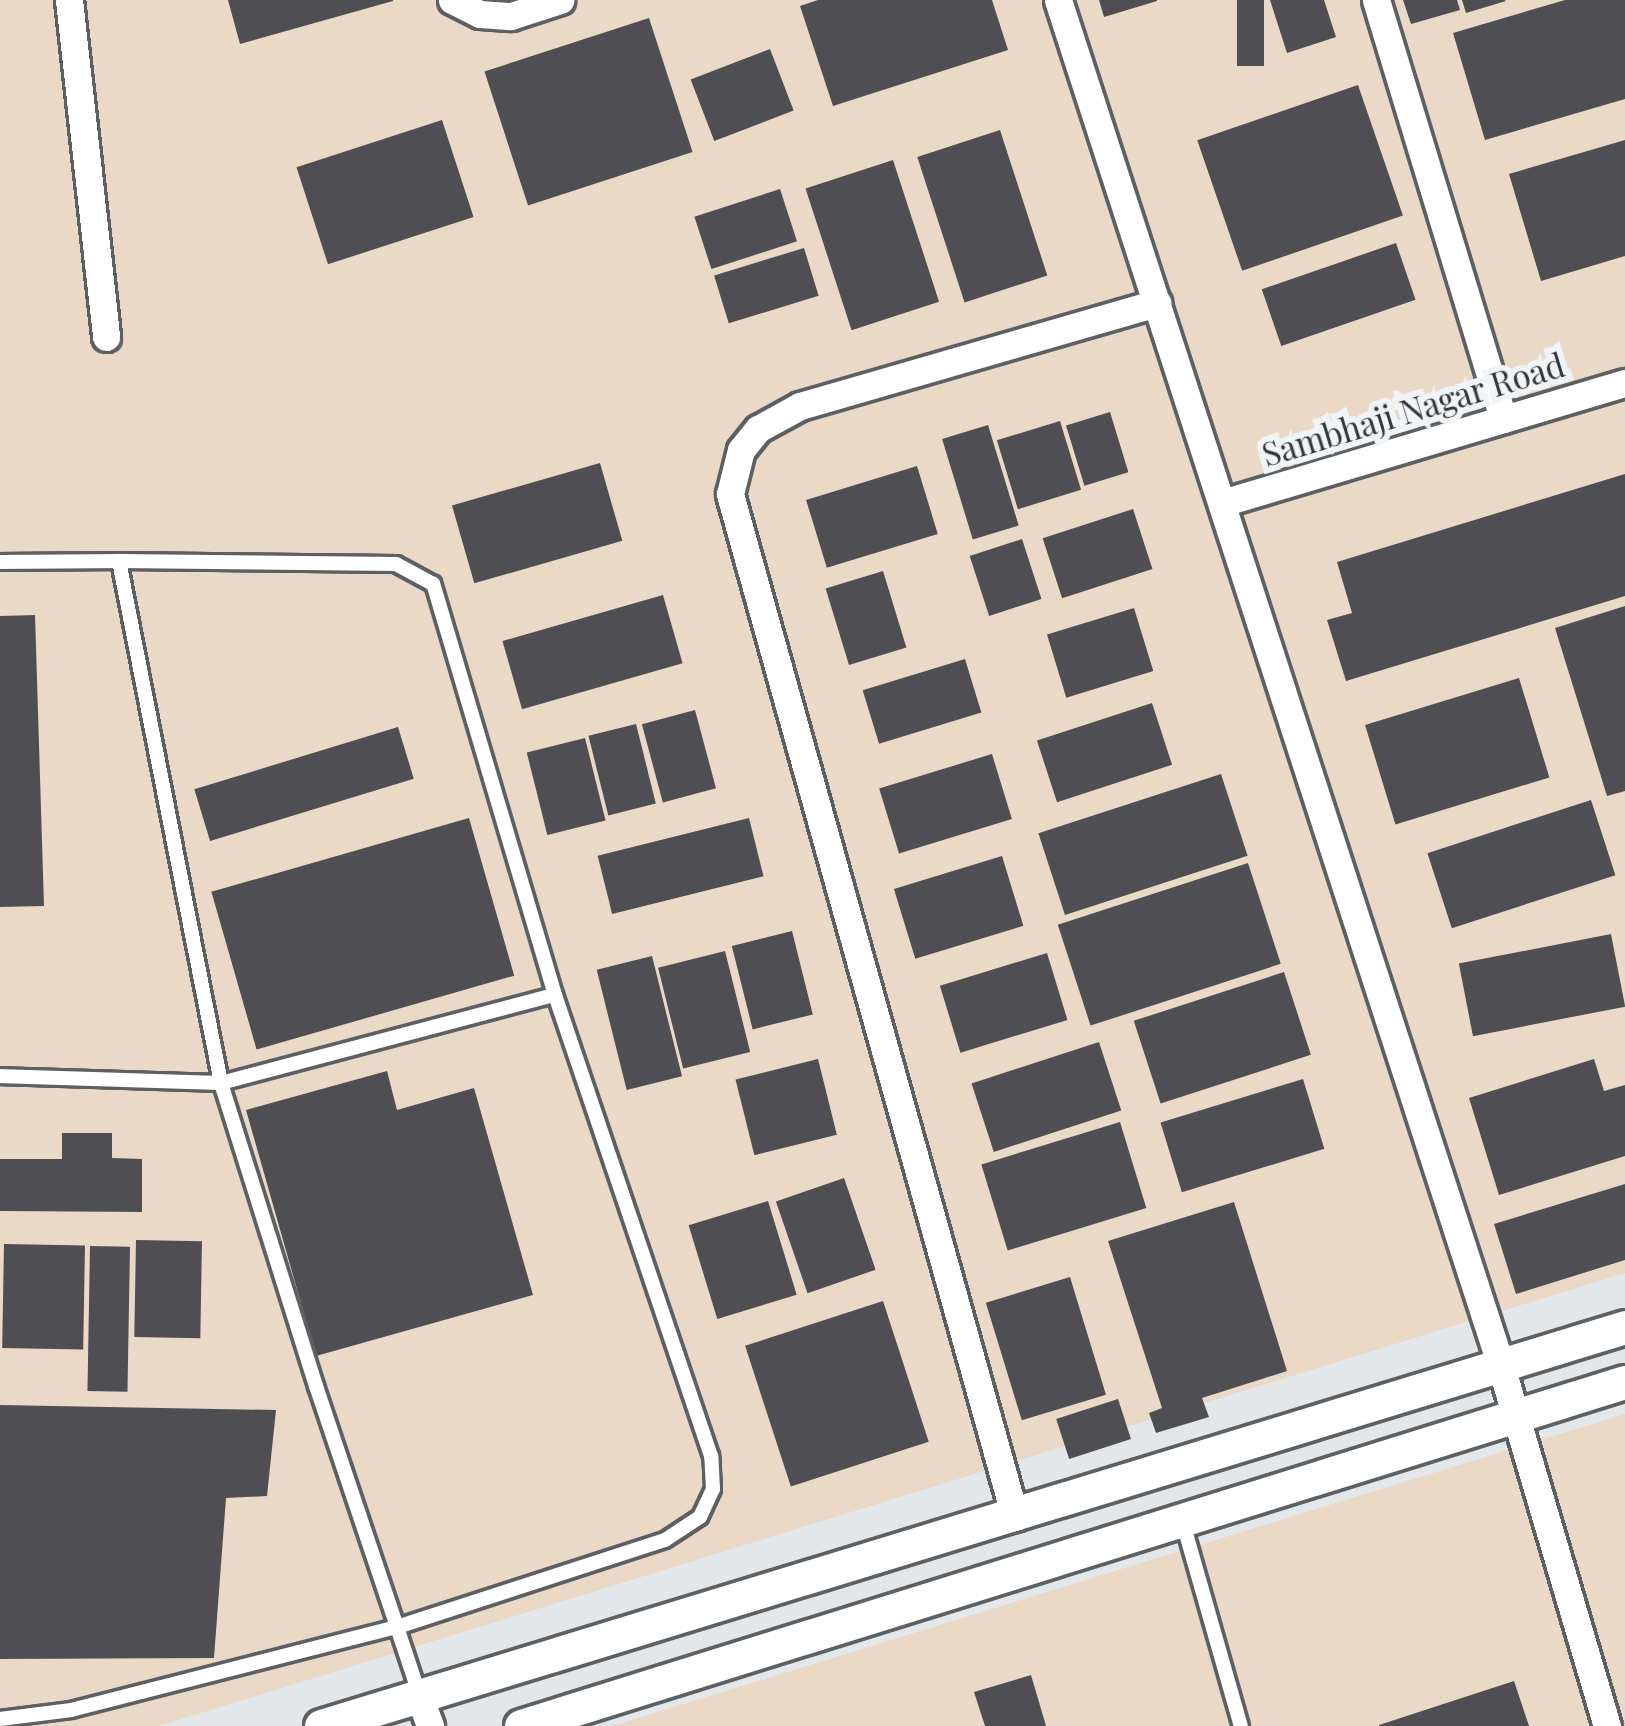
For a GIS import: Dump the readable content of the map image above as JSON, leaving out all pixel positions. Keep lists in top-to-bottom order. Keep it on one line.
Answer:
{"streets":{"street":["Sambhaji Nagar Road"]}}
